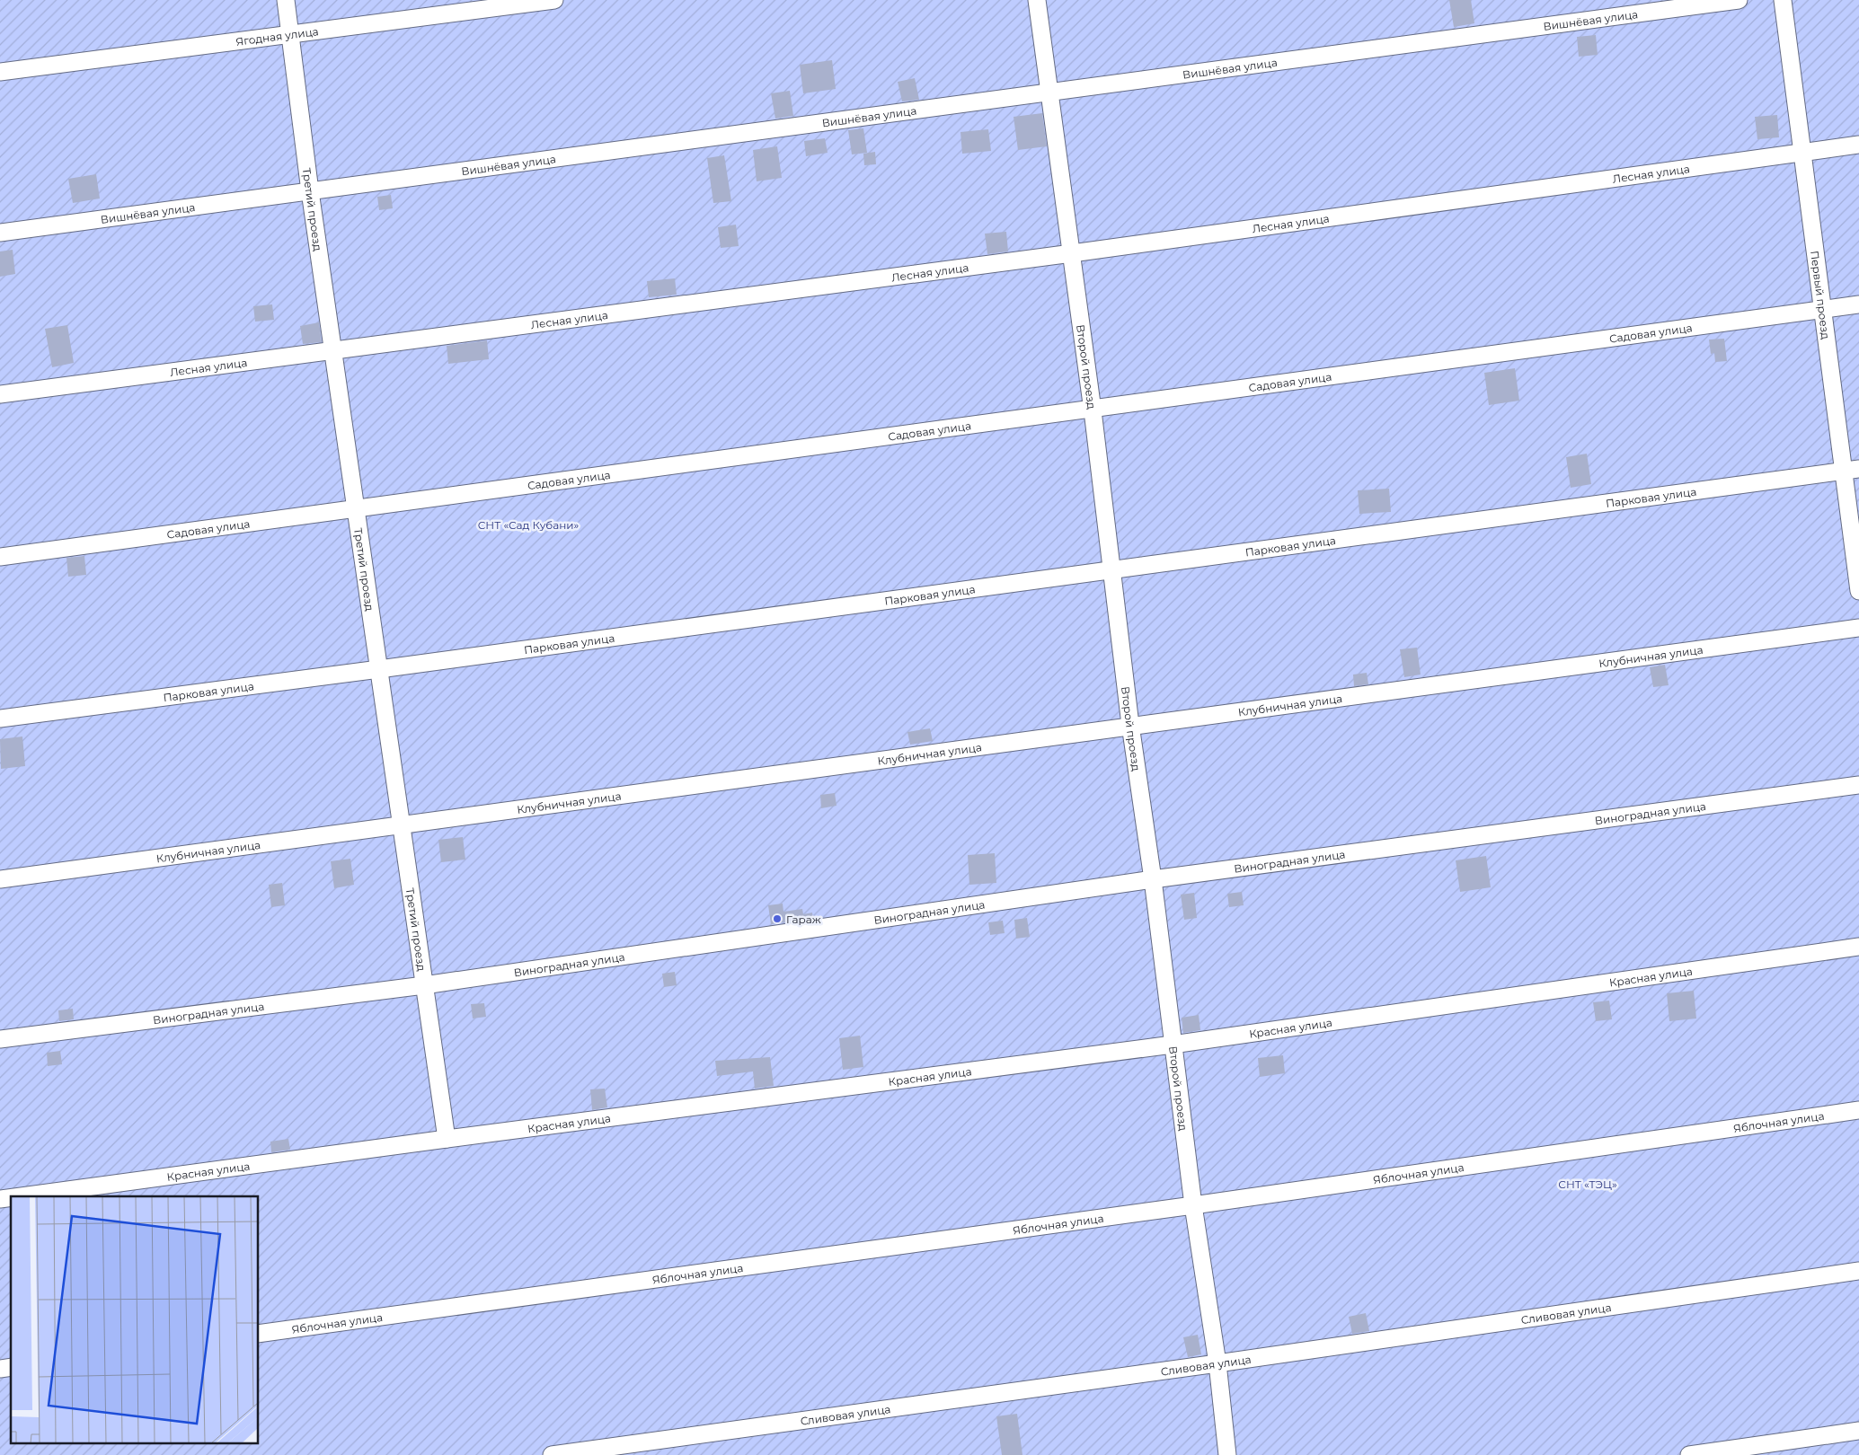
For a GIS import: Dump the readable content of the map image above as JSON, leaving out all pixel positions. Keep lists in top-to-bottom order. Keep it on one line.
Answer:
{"streets":{"street":["Вишнёвая улица","Ягодная улица","Лесная улица","Третий проезд","Первый проезд","Садовая улица","Второй проезд","Парковая улица","Клубничная улица","Виноградная улица","Красная улица","Яблочная улица","Сливовая улица"]},"crossings":[["Вишнёвая улица","Третий проезд"],["Вишнёвая улица","Второй проезд"],["Ягодная улица","Третий проезд"],["Лесная улица","Третий проезд"],["Лесная улица","Первый проезд"],["Лесная улица","Второй проезд"],["Третий проезд","Садовая улица"],["Третий проезд","Парковая улица"],["Третий проезд","Клубничная улица"],["Третий проезд","Виноградная улица"],["Третий проезд","Красная улица"],["Первый проезд","Садовая улица"],["Первый проезд","Парковая улица"],["Садовая улица","Второй проезд"],["Второй проезд","Парковая улица"],["Второй проезд","Клубничная улица"],["Второй проезд","Виноградная улица"],["Второй проезд","Красная улица"],["Второй проезд","Яблочная улица"],["Второй проезд","Сливовая улица"]],"parks":["СНТ «Сад Кубани»","СНТ «ТЭЦ»"],"places":["Гараж"]}
